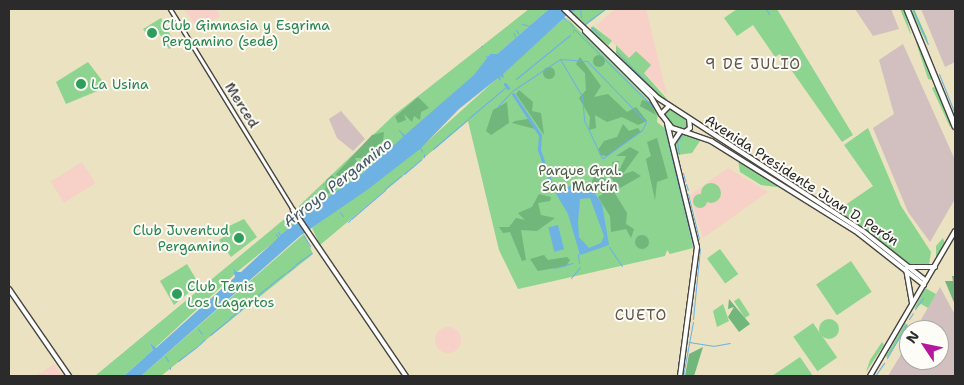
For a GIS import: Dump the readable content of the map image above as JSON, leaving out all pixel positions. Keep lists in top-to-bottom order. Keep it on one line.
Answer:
{"streets":{"main road":["Avenida Presidente Juan D. Perón"],"street":["Merced"]},"districts":["9 DE JULIO","CUETO"],"water":["Arroyo Pergamino"],"parks":["Parque Gral. San Martín"],"places":["Club Gimnasia y Esgrima Pergamino (sede)","La Usina","Club Juventud Pergamino","Club Tenis Los Lagartos"],"north":"top left"}
